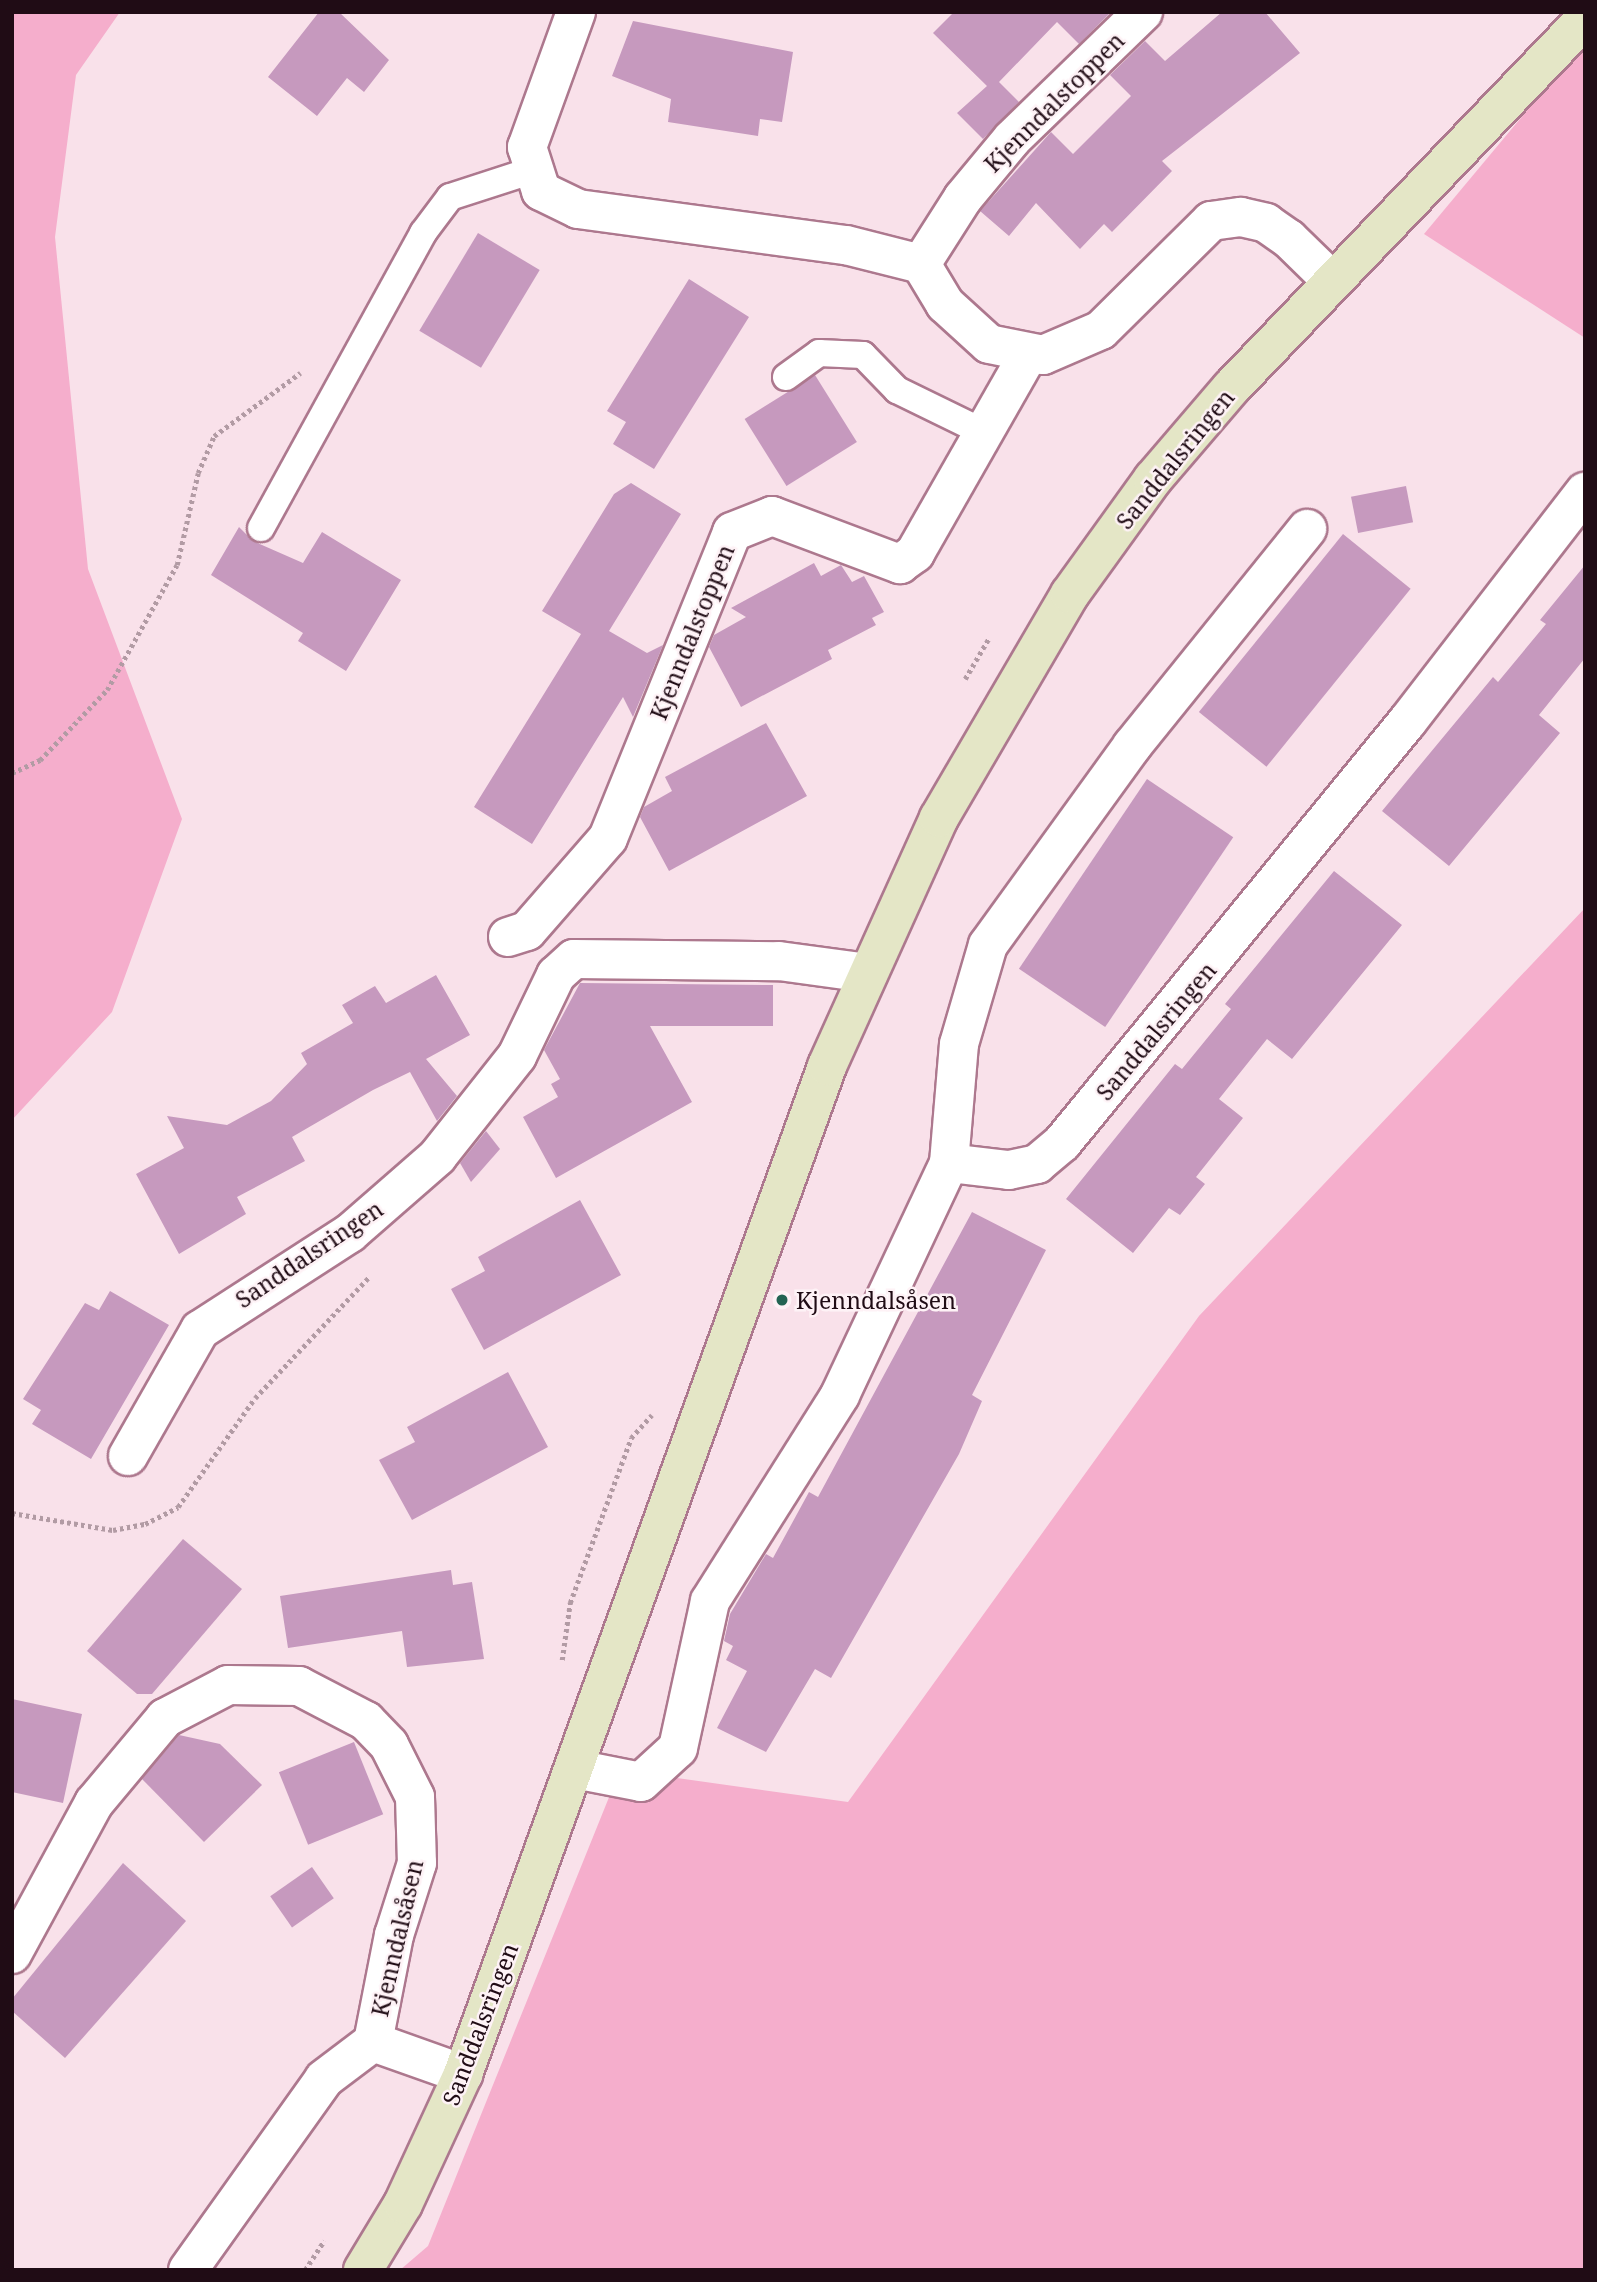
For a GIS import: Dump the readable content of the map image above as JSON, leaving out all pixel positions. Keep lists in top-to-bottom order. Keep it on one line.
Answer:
{"streets":{"main road":["Sanddalsringen"],"street":["Kjenndalstoppen","Kjenndalsåsen"]},"crossings":[["Sanddalsringen","Kjenndalsåsen"]],"places":["Kjenndalsåsen"]}
